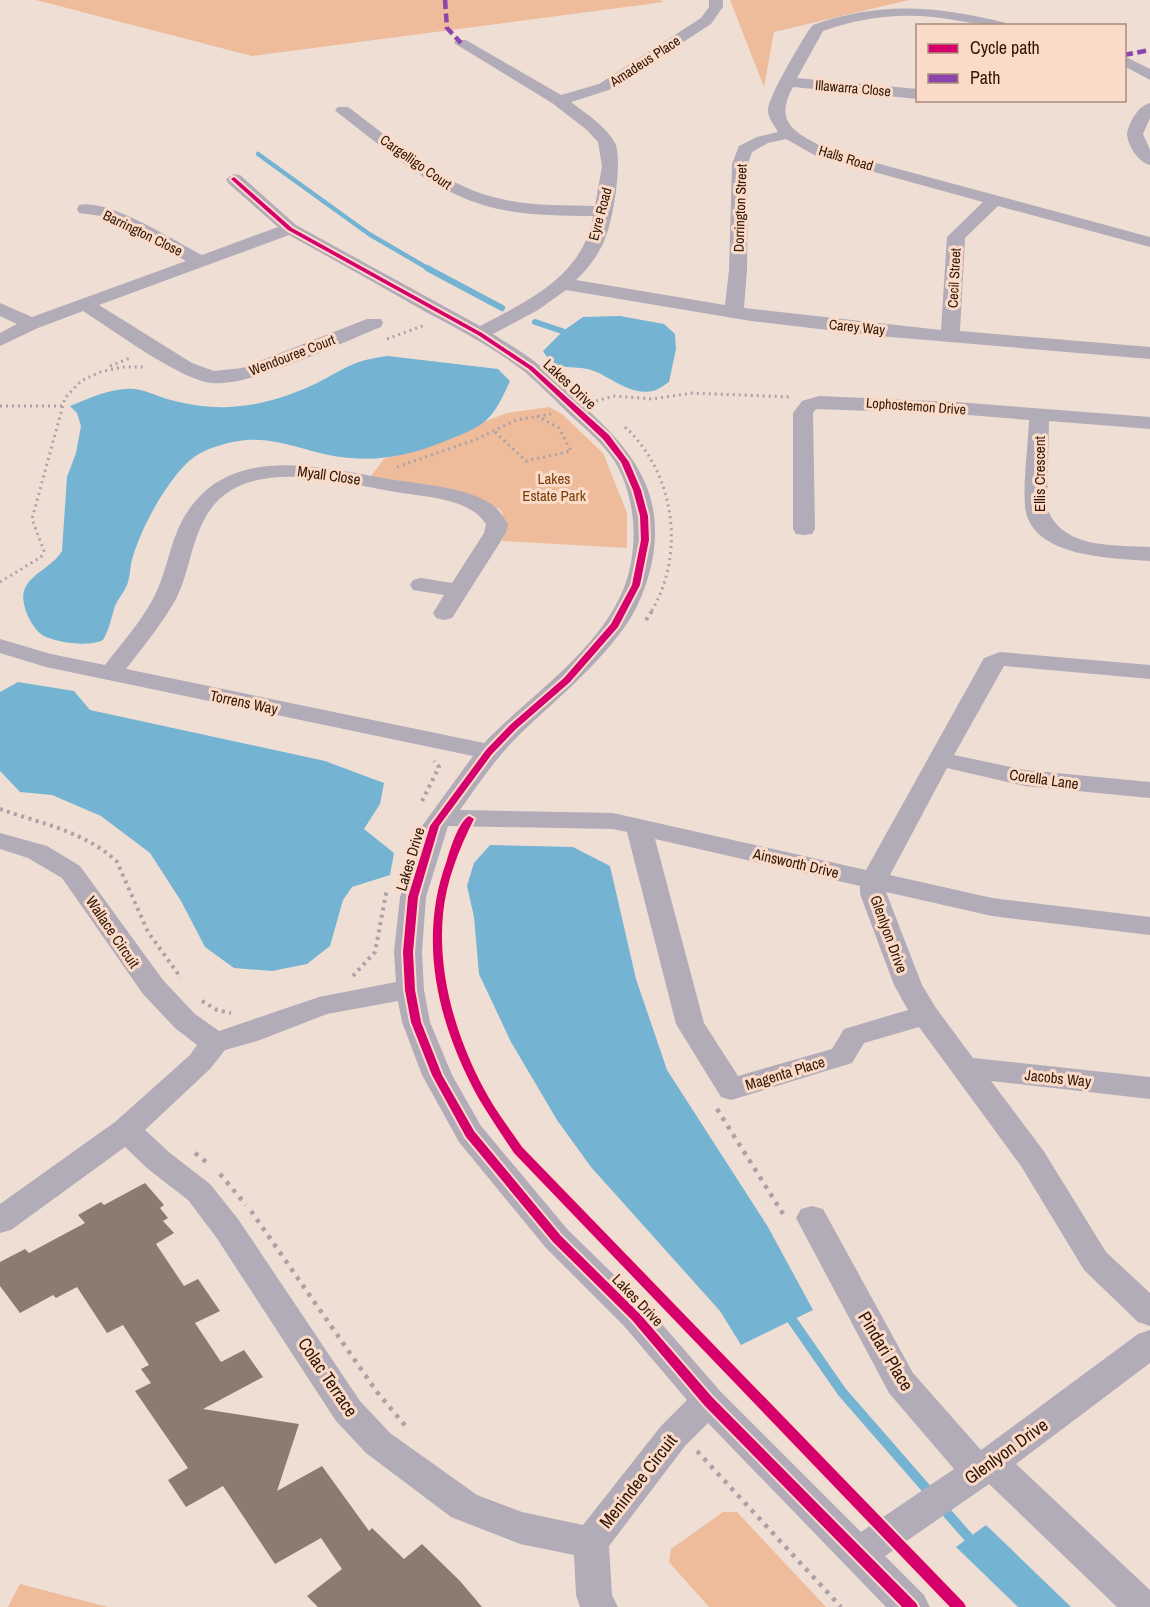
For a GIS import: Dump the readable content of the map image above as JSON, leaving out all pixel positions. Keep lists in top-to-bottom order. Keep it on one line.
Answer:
{"streets":{"street":["Amadeus Place","Illawarra Close","Halls Road","Cargelligo Court","Dorrington Street","Eyre Road","Barrington Close","Cecil Street","Carey Way","Wendouree Court","Lakes Drive","Lophostemon Drive","Ellis Crescent","Myall Close","Torrens Way","Corella Lane","Ainsworth Drive","Wallace Circuit","Glenlyon Drive","Magenta Place","Jacobs Way","Pindari Place","Colac Terrace","Menindee Circuit"]},"crossings":[["Amadeus Place","Eyre Road"],["Halls Road","Dorrington Street"],["Halls Road","Cecil Street"],["Cargelligo Court","Eyre Road"],["Dorrington Street","Carey Way"],["Eyre Road","Carey Way"],["Eyre Road","Lakes Drive"],["Cecil Street","Carey Way"],["Lakes Drive","Torrens Way"],["Lakes Drive","Ainsworth Drive"],["Lakes Drive","Glenlyon Drive"],["Lakes Drive","Menindee Circuit"],["Lophostemon Drive","Ellis Crescent"],["Myall Close","Torrens Way"],["Corella Lane","Glenlyon Drive"],["Ainsworth Drive","Glenlyon Drive"],["Ainsworth Drive","Magenta Place"],["Glenlyon Drive","Magenta Place"],["Glenlyon Drive","Jacobs Way"],["Glenlyon Drive","Pindari Place"],["Colac Terrace","Menindee Circuit"]],"parks":["Lakes Estate Park"],"legend":["Cycle path","Path"]}
